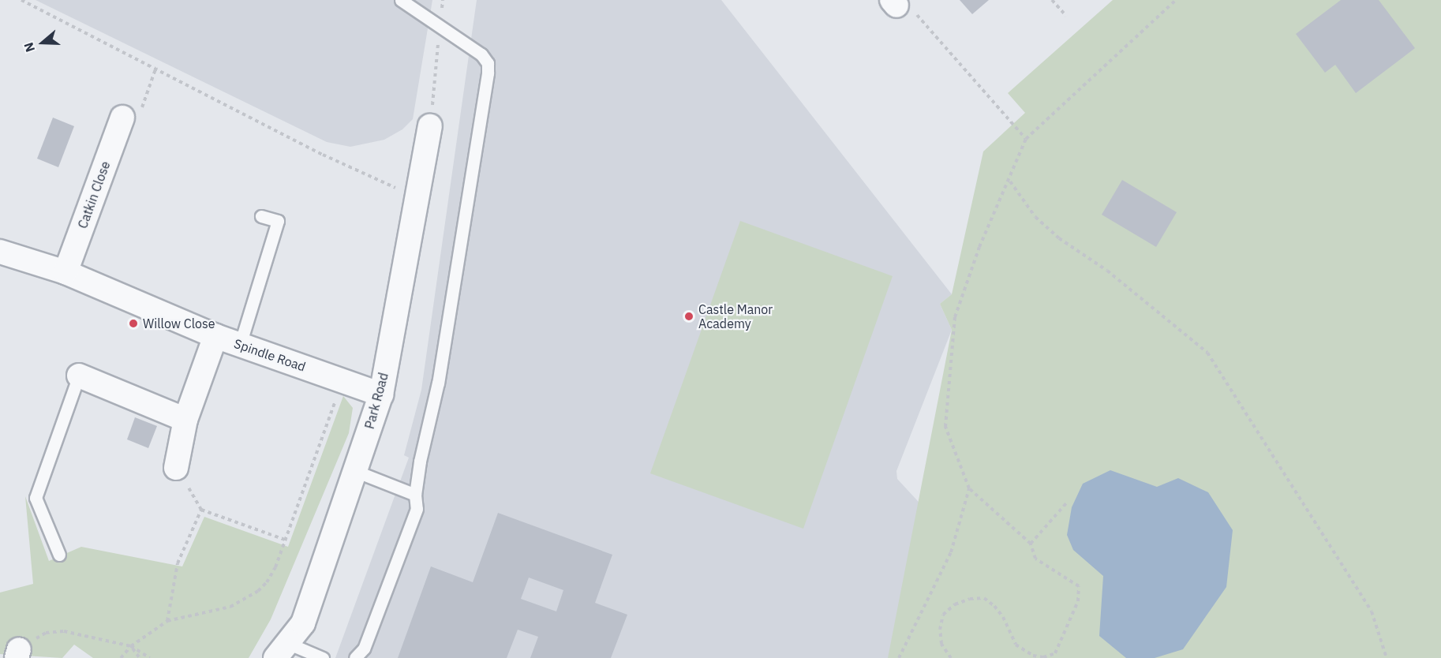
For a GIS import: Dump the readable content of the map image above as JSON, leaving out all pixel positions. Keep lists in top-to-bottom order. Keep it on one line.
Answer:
{"streets":{"street":["Catkin Close","Spindle Road","Park Road"]},"crossings":[["Catkin Close","Spindle Road"],["Spindle Road","Park Road"]],"places":["Castle Manor Academy","Willow Close"],"north":"left"}
